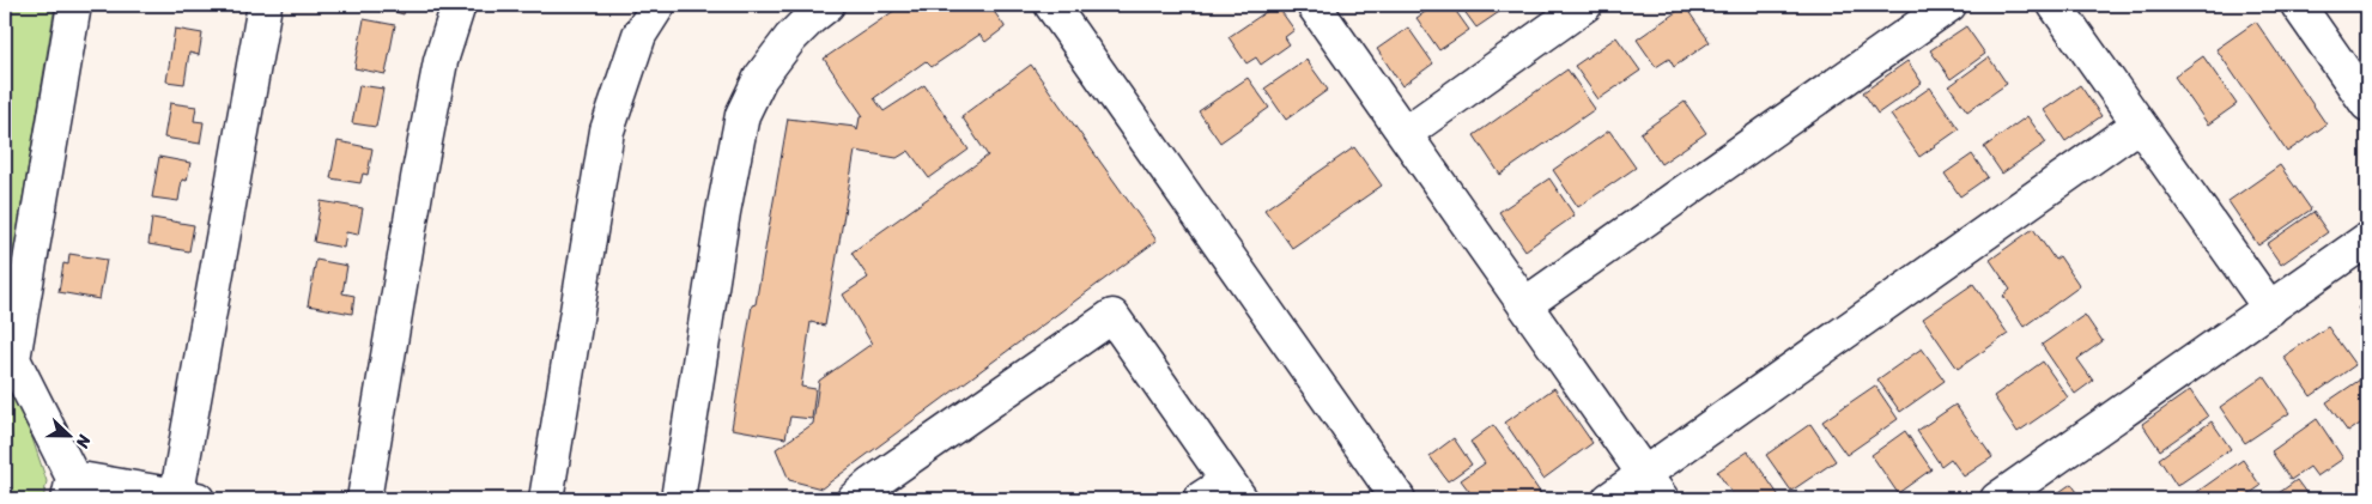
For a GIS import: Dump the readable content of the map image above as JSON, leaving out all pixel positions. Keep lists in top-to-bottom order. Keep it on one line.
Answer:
{"north":"right"}
